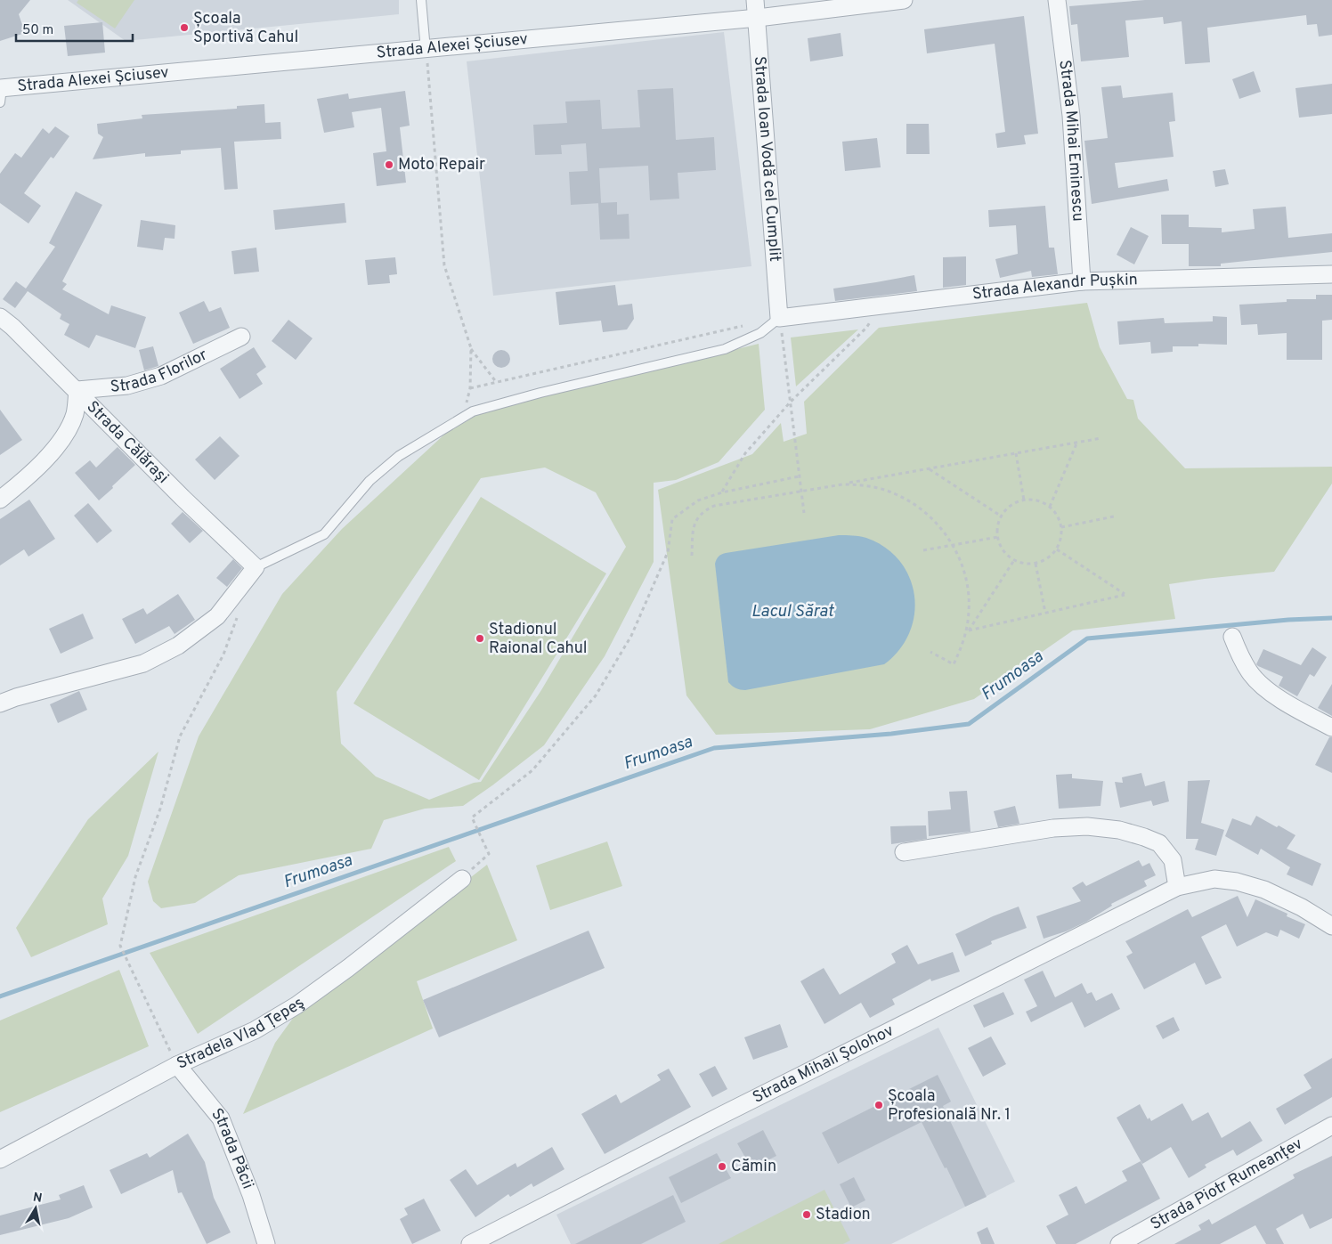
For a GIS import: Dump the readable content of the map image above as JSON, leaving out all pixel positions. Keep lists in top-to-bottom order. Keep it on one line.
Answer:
{"streets":{"street":["Strada Alexei Șciusev","Strada Mihai Eminescu","Strada Ioan Vodă cel Cumplit","Strada Alexandr Pușkin","Strada Florilor","Strada Călărași","Stradela Vlad Țepeş","Strada Mihail Șolohov","Strada Păcii","Strada Piotr Rumeanțev"]},"crossings":[["Strada Alexei Șciusev","Strada Ioan Vodă cel Cumplit"],["Strada Mihai Eminescu","Strada Alexandr Pușkin"],["Strada Ioan Vodă cel Cumplit","Strada Alexandr Pușkin"],["Strada Florilor","Strada Călărași"],["Stradela Vlad Țepeş","Strada Păcii"]],"water":["Lacul Sărat","Frumoasa"],"places":["Școala Sportivă Cahul","Moto Repair","Stadionul Raional Cahul","Școala Profesională Nr. 1","Cămin","Stadion"],"scale_bar":"50 m","north":"top"}
